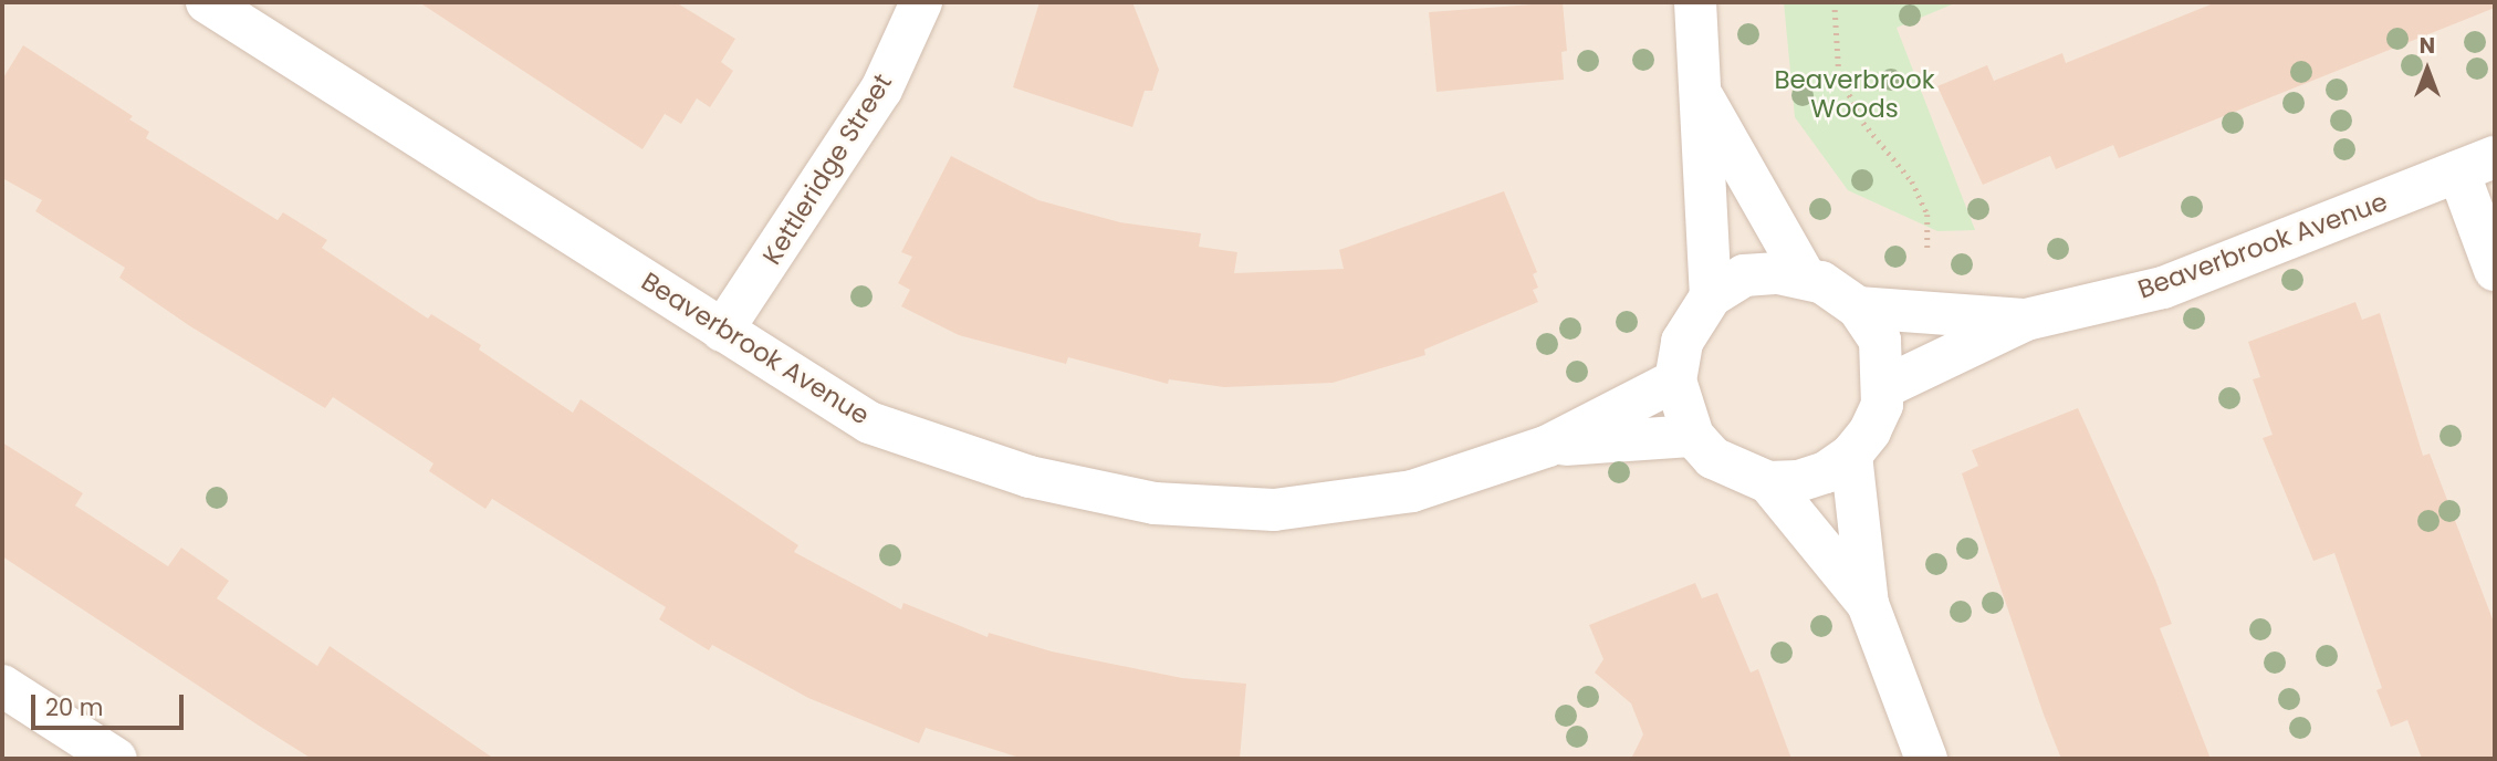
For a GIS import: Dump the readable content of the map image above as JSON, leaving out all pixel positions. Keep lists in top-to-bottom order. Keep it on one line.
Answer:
{"streets":{"street":["Kettleridge Street","Beaverbrook Avenue"]},"crossings":[["Kettleridge Street","Beaverbrook Avenue"]],"parks":["Beaverbrook Woods"],"scale_bar":"20 m","north":"top"}
